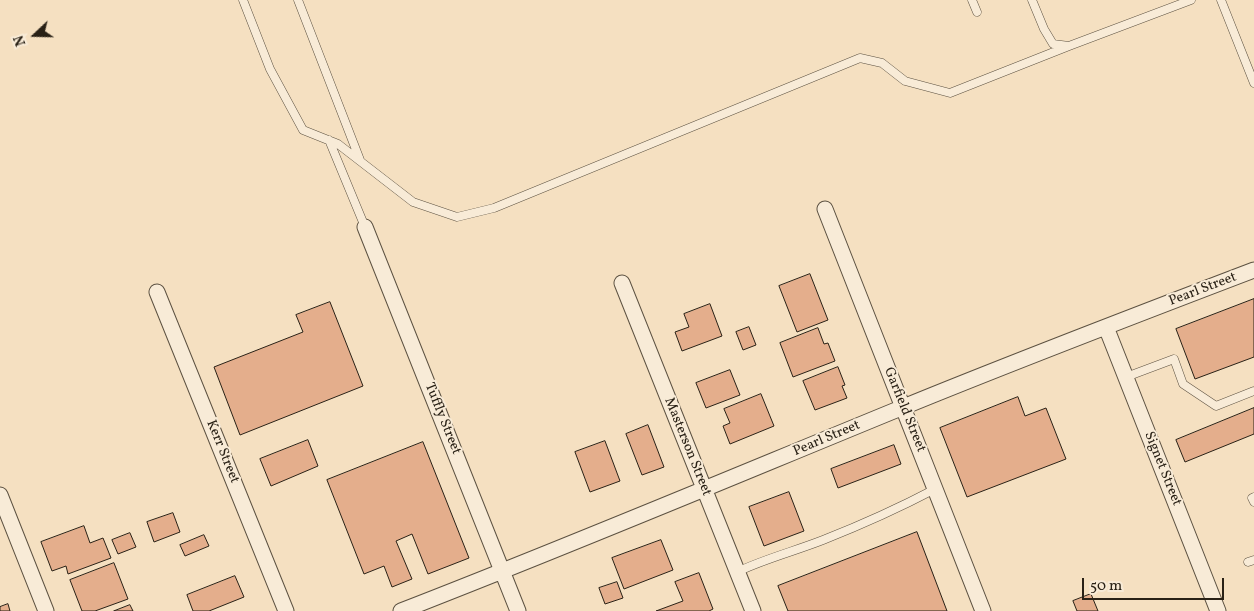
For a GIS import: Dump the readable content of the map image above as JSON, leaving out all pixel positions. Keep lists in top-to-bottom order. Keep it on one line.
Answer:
{"streets":{"street":["Pearl Street","Garfield Street","Tuffly Street","Masterson Street","Kerr Street","Signet Street"]},"crossings":[["Pearl Street","Garfield Street"],["Pearl Street","Tuffly Street"],["Pearl Street","Masterson Street"],["Pearl Street","Signet Street"]],"scale_bar":"50 m","north":"left"}
